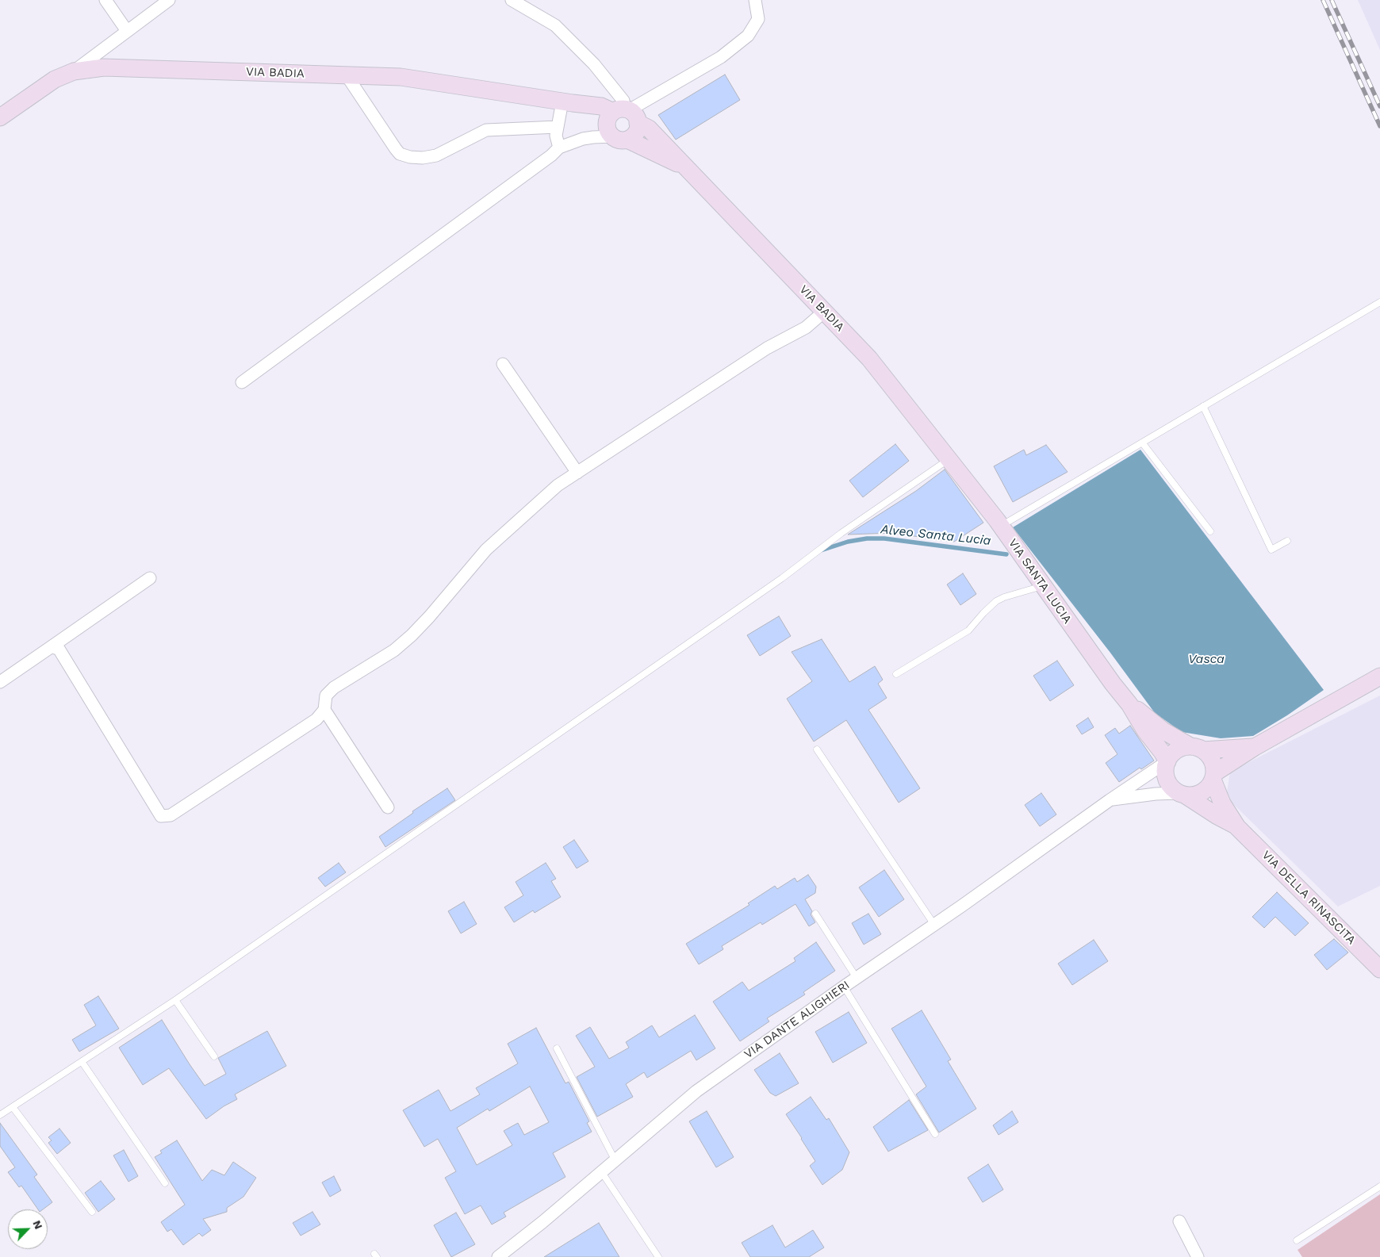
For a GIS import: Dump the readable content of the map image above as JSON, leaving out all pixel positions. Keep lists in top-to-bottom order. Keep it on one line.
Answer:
{"streets":{"main road":["VIA BADIA","VIA SANTA LUCIA","VIA DELLA RINASCITA"],"street":["VIA DANTE ALIGHIERI"]},"crossings":[["VIA BADIA","VIA SANTA LUCIA"],["VIA SANTA LUCIA","VIA DELLA RINASCITA"],["VIA SANTA LUCIA","VIA DANTE ALIGHIERI"],["VIA DELLA RINASCITA","VIA DANTE ALIGHIERI"]],"water":["Alveo Santa Lucia","Vasca"],"north":"top right"}
